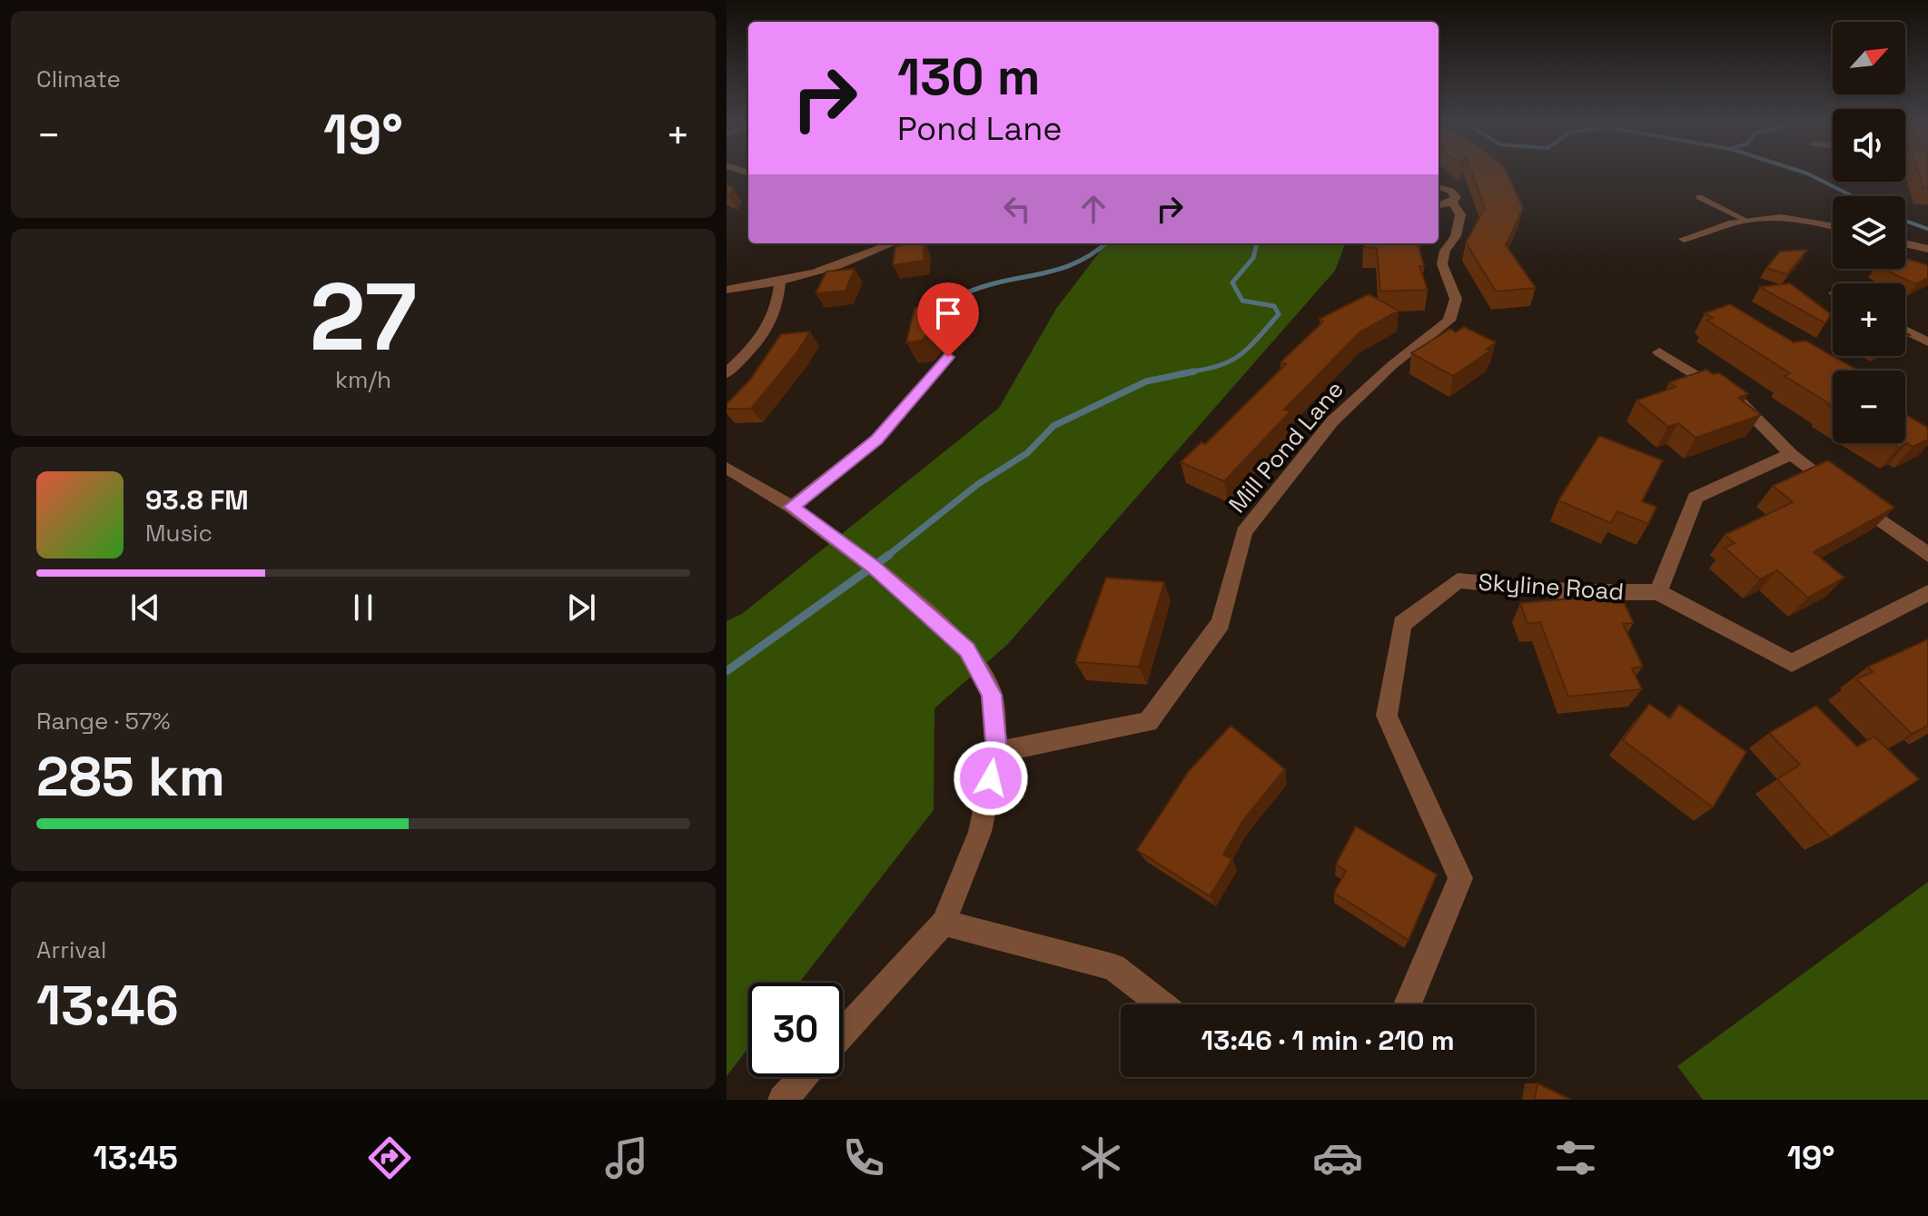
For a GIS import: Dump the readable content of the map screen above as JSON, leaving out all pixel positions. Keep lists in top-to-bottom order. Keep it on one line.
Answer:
{"streets":{"street":["Mill Pond Lane","Skyline Road"]},"north":"top right","page":{"tile":["Climate",["27","km/h"],["Range · 57%","285 km"],["Arrival","13:46"]],"map_buttons":["+","−"],"turn":["130 m","Pond Lane"],"heat":["−","19°","+"],"song":["93.8 FM","Music"],"limit":"30","trip":"13:46 · 1 min · 210 m","tabs":["13:45","19°"]}}
